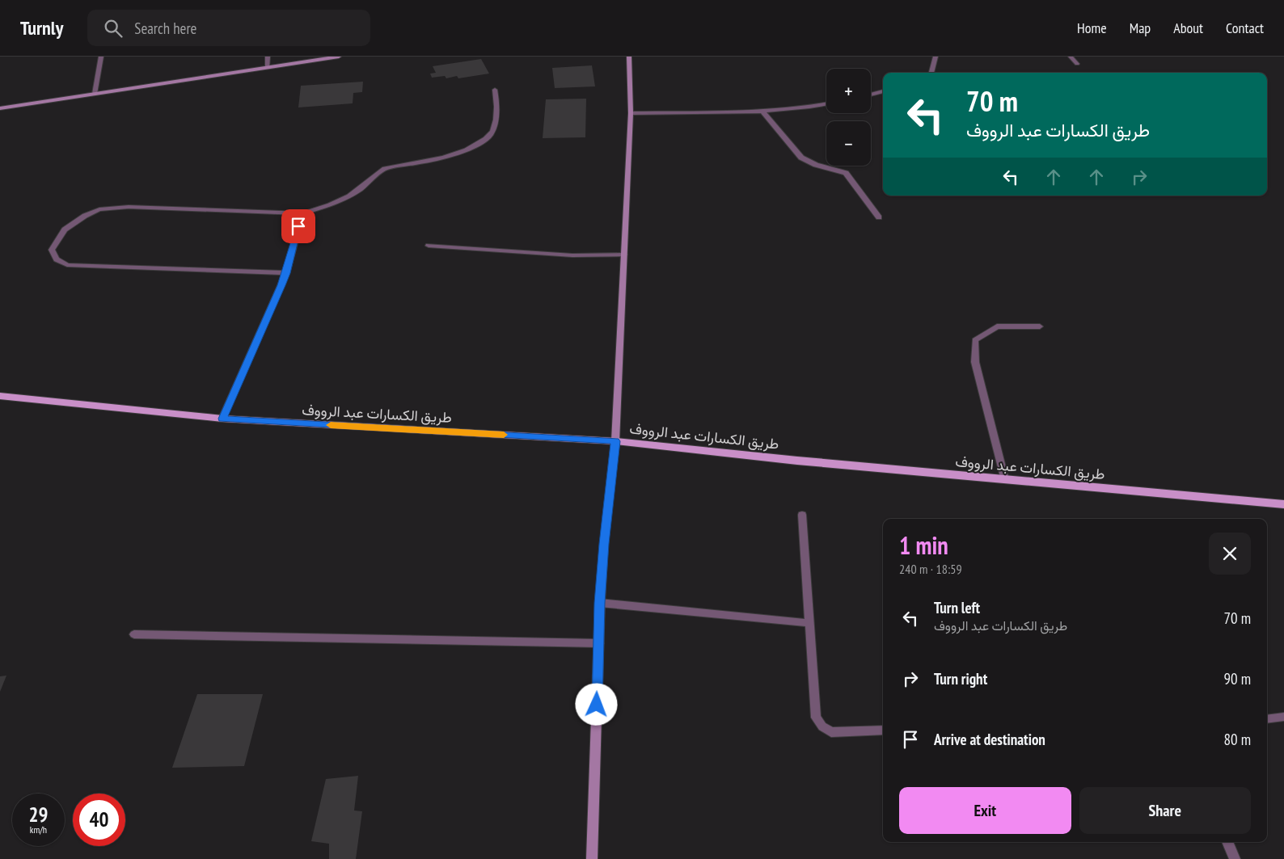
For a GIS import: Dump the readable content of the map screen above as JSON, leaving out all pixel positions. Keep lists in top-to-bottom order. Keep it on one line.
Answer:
{"streets":{"main road":["طريق الكسارات عبد الرووف"]},"page":{"header":"Turnly","search":"Search here","nav":["Home","Map","About","Contact"],"map_buttons":["+","−"],"turn":["70 m","طريق الكسارات عبد الرووف"],"heading":["1 min","240 m · 18:59"],"list":[{"name":"Turn left","note":"طريق الكسارات عبد الرووف","value":"70 m"},{"name":"Turn right","value":"90 m"},{"name":"Arrive at destination","value":"80 m"}],"buttons":["Exit","Share"],"speed":"29 km/h","limit":"40"}}
